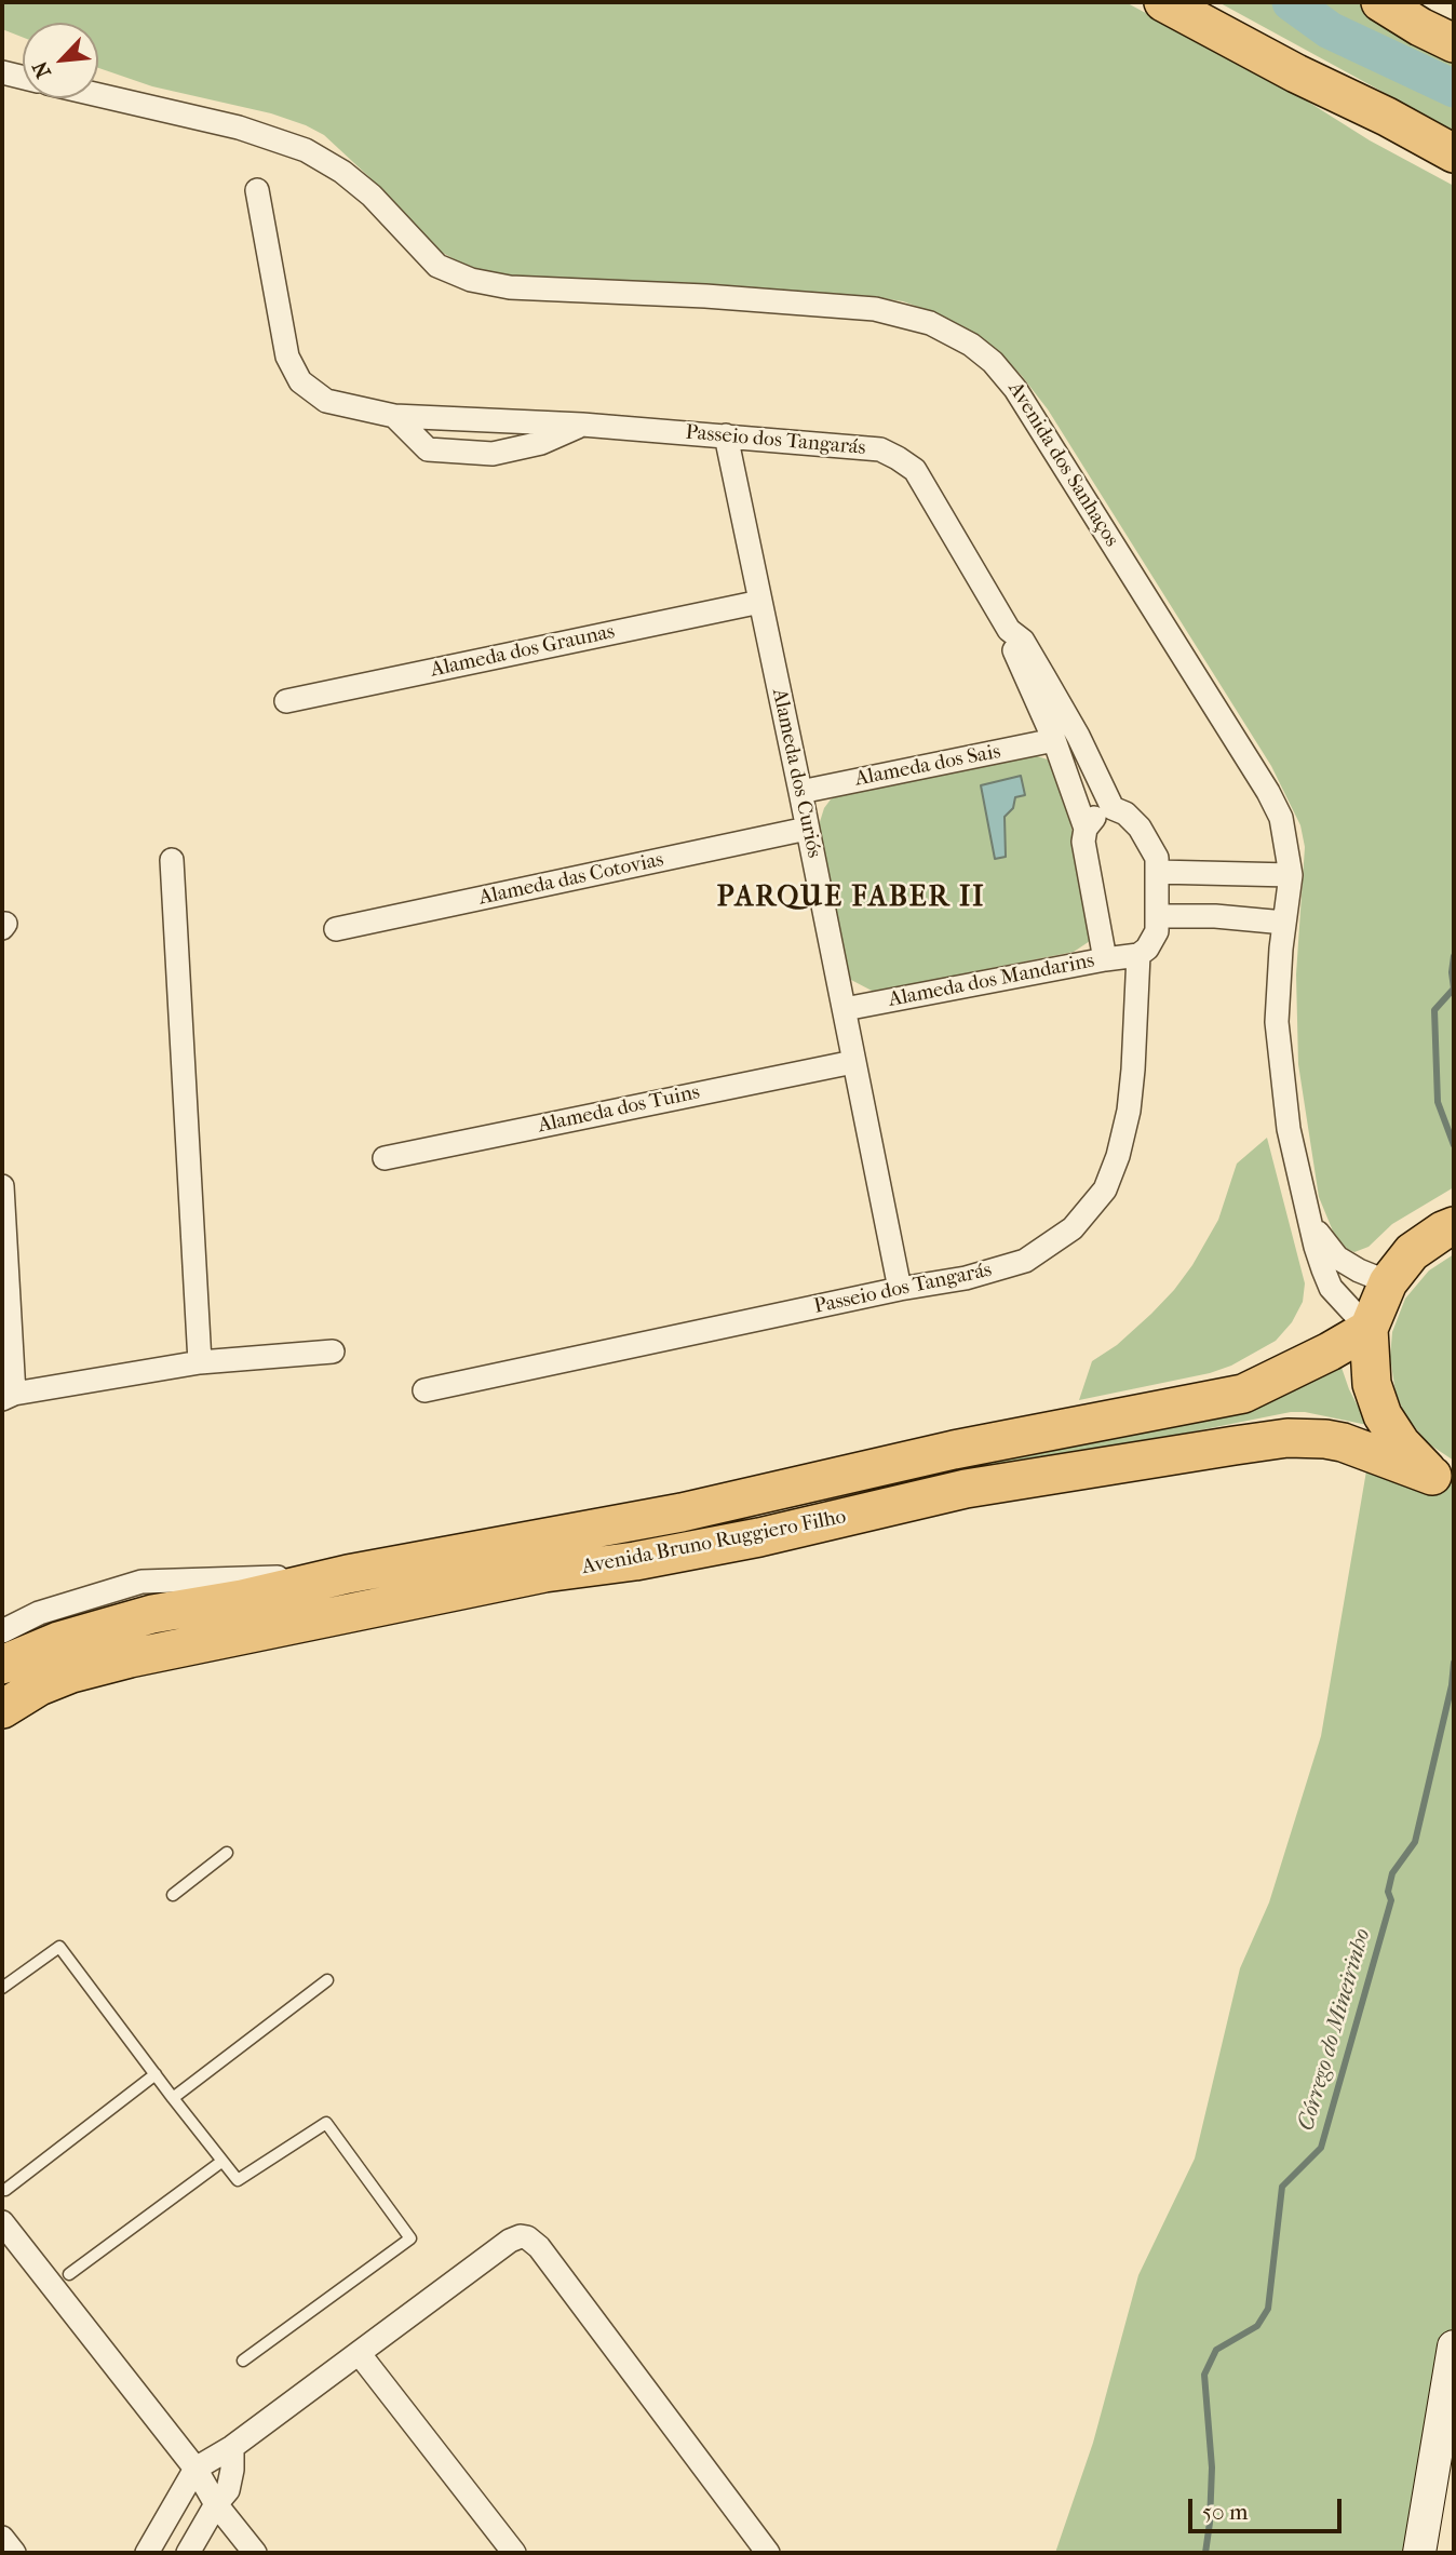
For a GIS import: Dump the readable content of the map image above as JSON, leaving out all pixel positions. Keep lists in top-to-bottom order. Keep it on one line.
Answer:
{"streets":{"main road":["Avenida Bruno Ruggiero Filho"],"street":["Passeio dos Tangarás","Avenida dos Sanhaços","Alameda dos Graunas","Alameda dos Sais","Alameda dos Curiós","Alameda das Cotovias","Alameda dos Mandarins","Alameda dos Tuins"]},"crossings":[["Passeio dos Tangarás","Alameda dos Sais"],["Passeio dos Tangarás","Alameda dos Curiós"],["Passeio dos Tangarás","Alameda dos Mandarins"],["Avenida dos Sanhaços","Avenida Bruno Ruggiero Filho"],["Alameda dos Graunas","Alameda dos Curiós"],["Alameda dos Sais","Alameda dos Curiós"],["Alameda dos Curiós","Alameda das Cotovias"],["Alameda dos Curiós","Alameda dos Mandarins"],["Alameda dos Curiós","Alameda dos Tuins"]],"districts":["PARQUE FABER II"],"water":["Córrego do Mineirinho"],"scale_bar":"50 m","north":"bottom left"}
